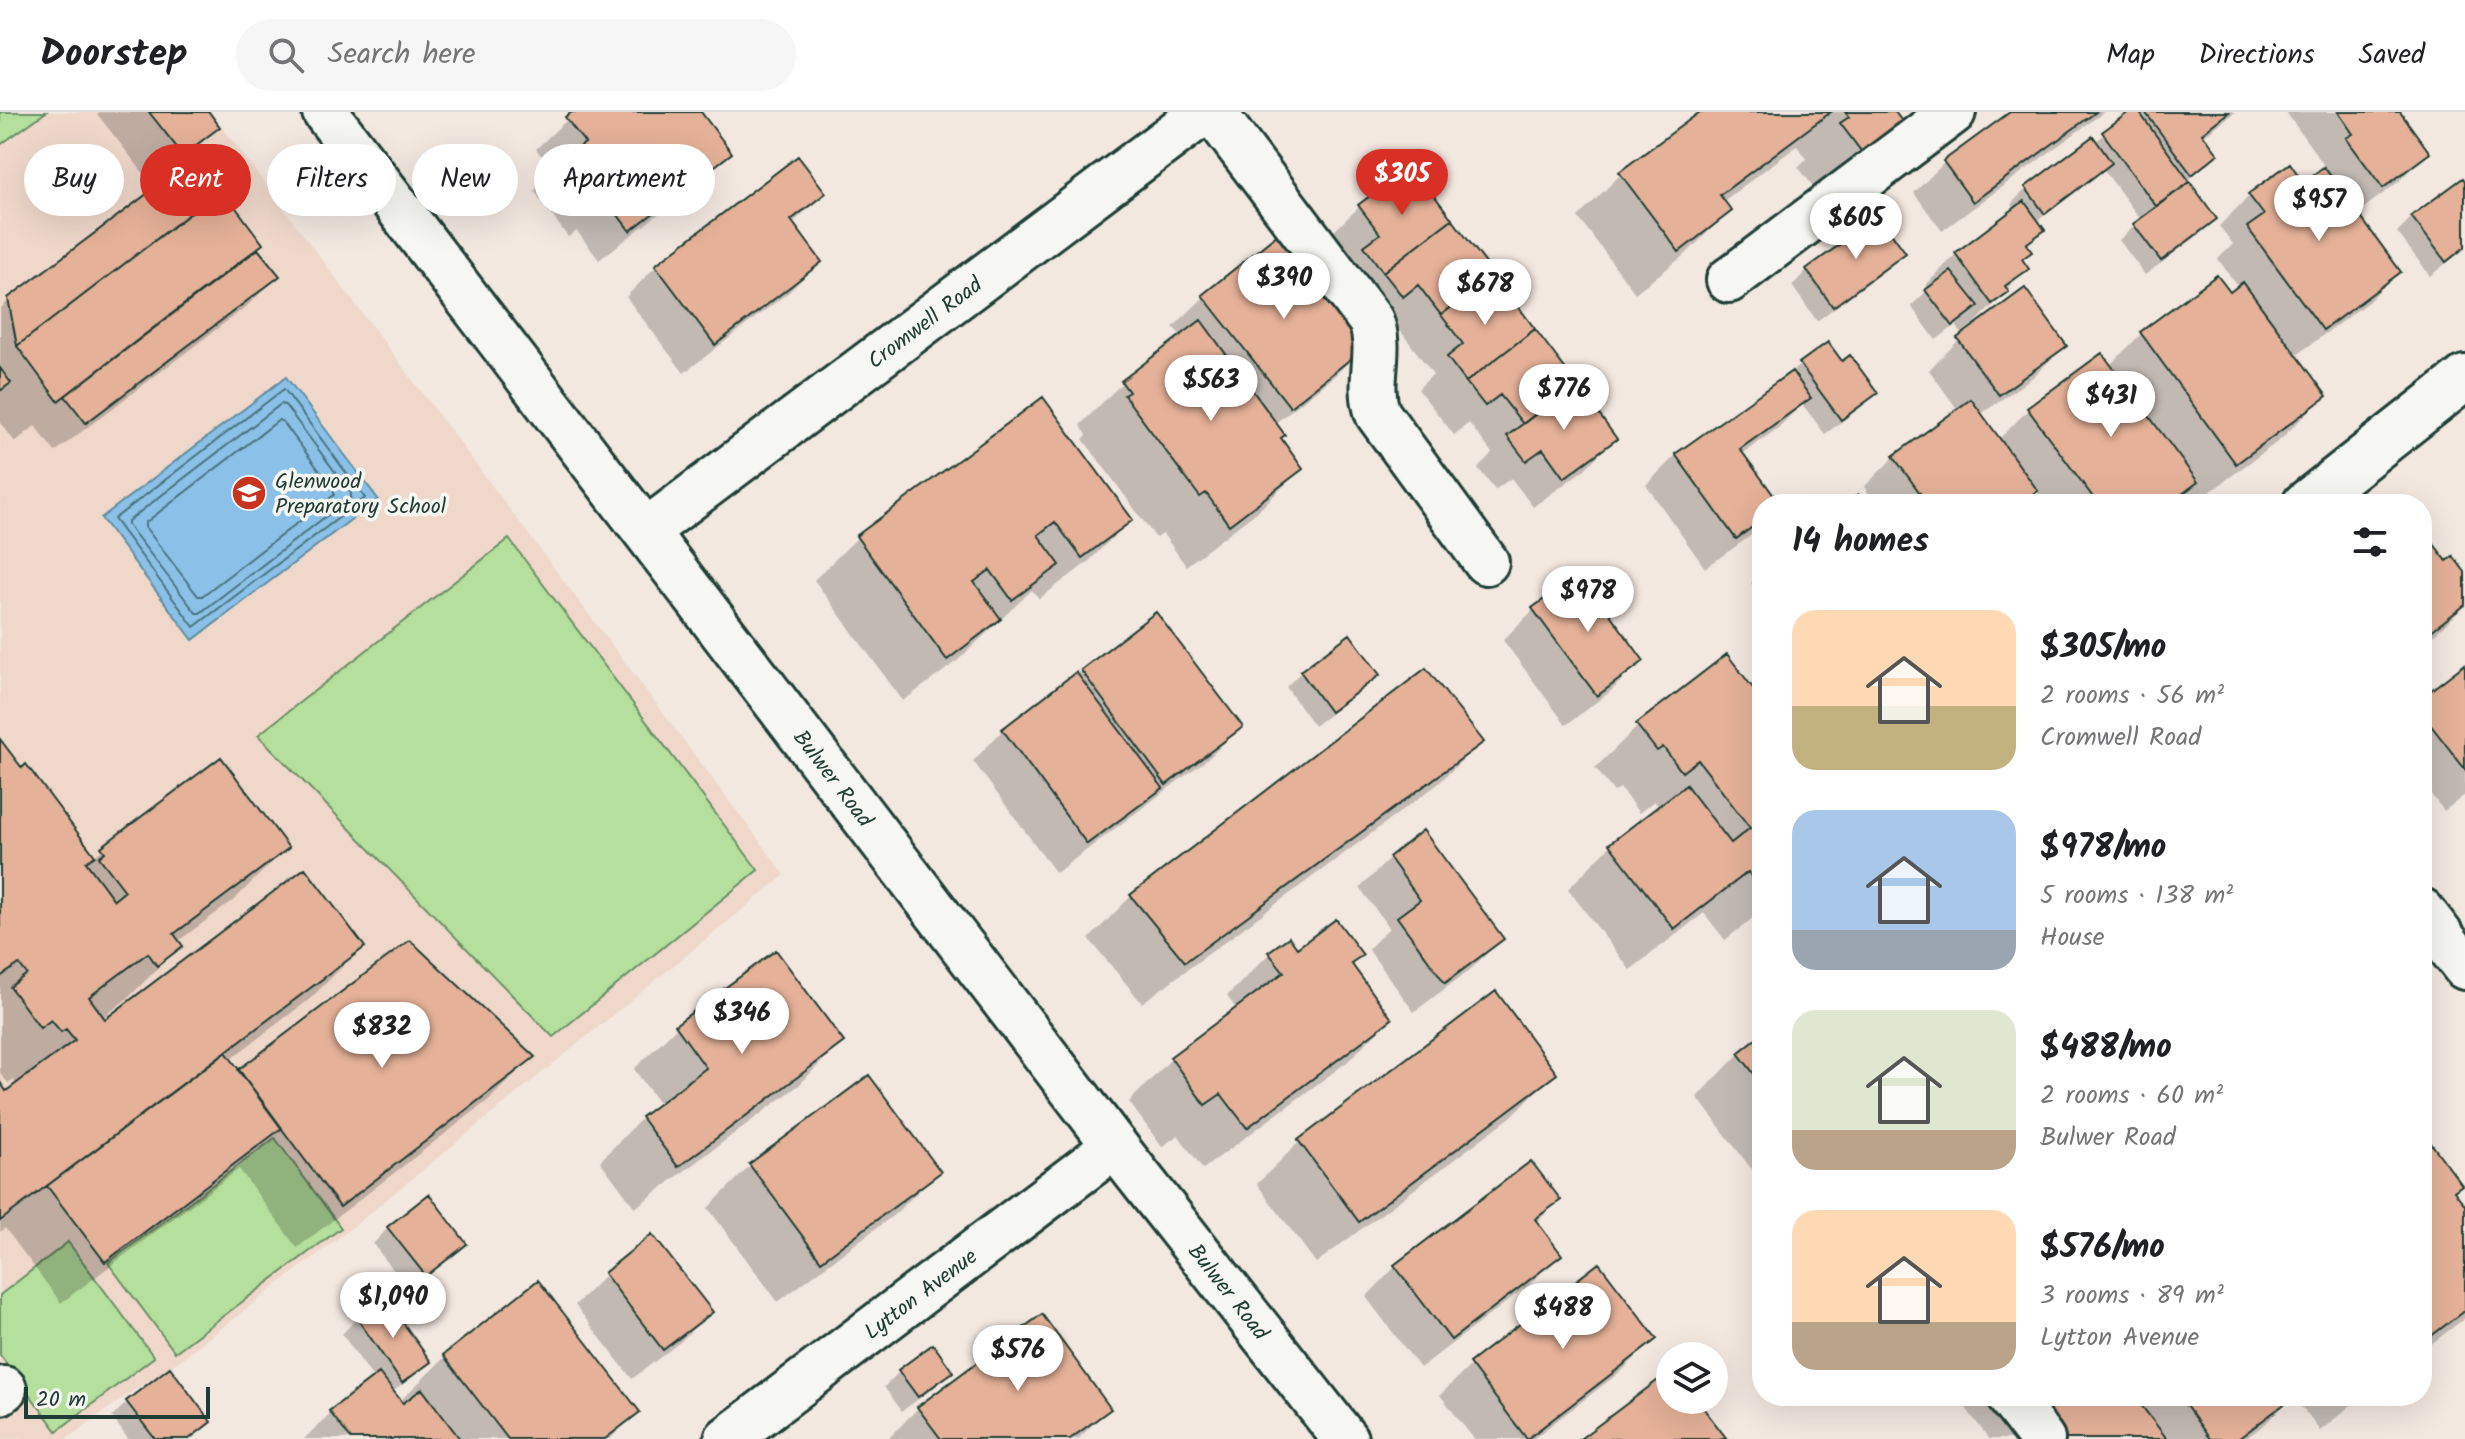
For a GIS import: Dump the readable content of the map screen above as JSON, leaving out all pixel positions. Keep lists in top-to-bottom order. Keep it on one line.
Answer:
{"streets":{"street":["Cromwell Road","Bulwer Road","Lytton Avenue"]},"crossings":[["Cromwell Road","Bulwer Road"],["Bulwer Road","Lytton Avenue"]],"places":{"school or university":["Glenwood Preparatory School"]},"scale_bar":"20 m","page":{"header":"Doorstep","search":"Search here","nav":["Map","Directions","Saved"],"chip":["Buy","Rent","Filters","New","Apartment"],"price":["$305","$957","$605","$390","$678","$563","$776","$431","$978","$346","$832","$1,090","$488","$576"],"heading":"14 homes","list":[{"name":"$305/mo","note":"2 rooms · 56 m² · Cromwell Road"},{"name":"$978/mo","note":"5 rooms · 138 m² · House"},{"name":"$488/mo","note":"2 rooms · 60 m² · Bulwer Road"},{"name":"$576/mo","note":"3 rooms · 89 m² · Lytton Avenue"}],"scale":"20 m"}}
